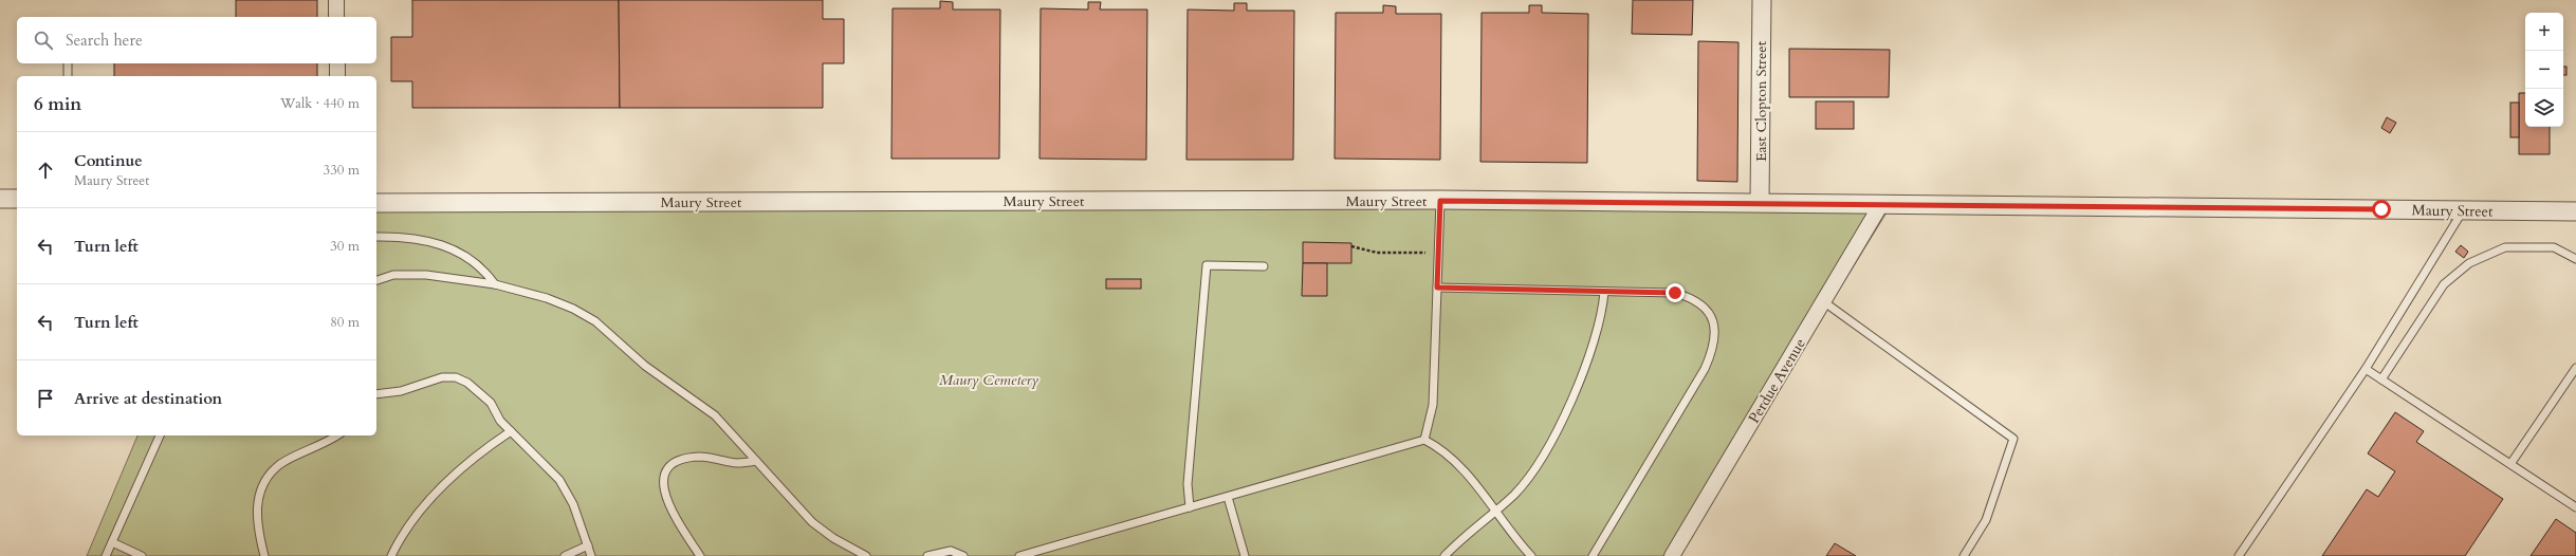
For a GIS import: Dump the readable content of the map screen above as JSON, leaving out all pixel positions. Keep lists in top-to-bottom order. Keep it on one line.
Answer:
{"streets":{"street":["East Clopton Street","Maury Street","Perdue Avenue"]},"crossings":[["East Clopton Street","Maury Street"],["Maury Street","Perdue Avenue"]],"parks":["Maury Cemetery"],"page":{"map_buttons":["+","−"],"search":"Search here","heading":["6 min","Walk · 440 m"],"list":[["Continue","Maury Street","330 m"],["Turn left","30 m"],["Turn left","80 m"],"Arrive at destination"]}}
